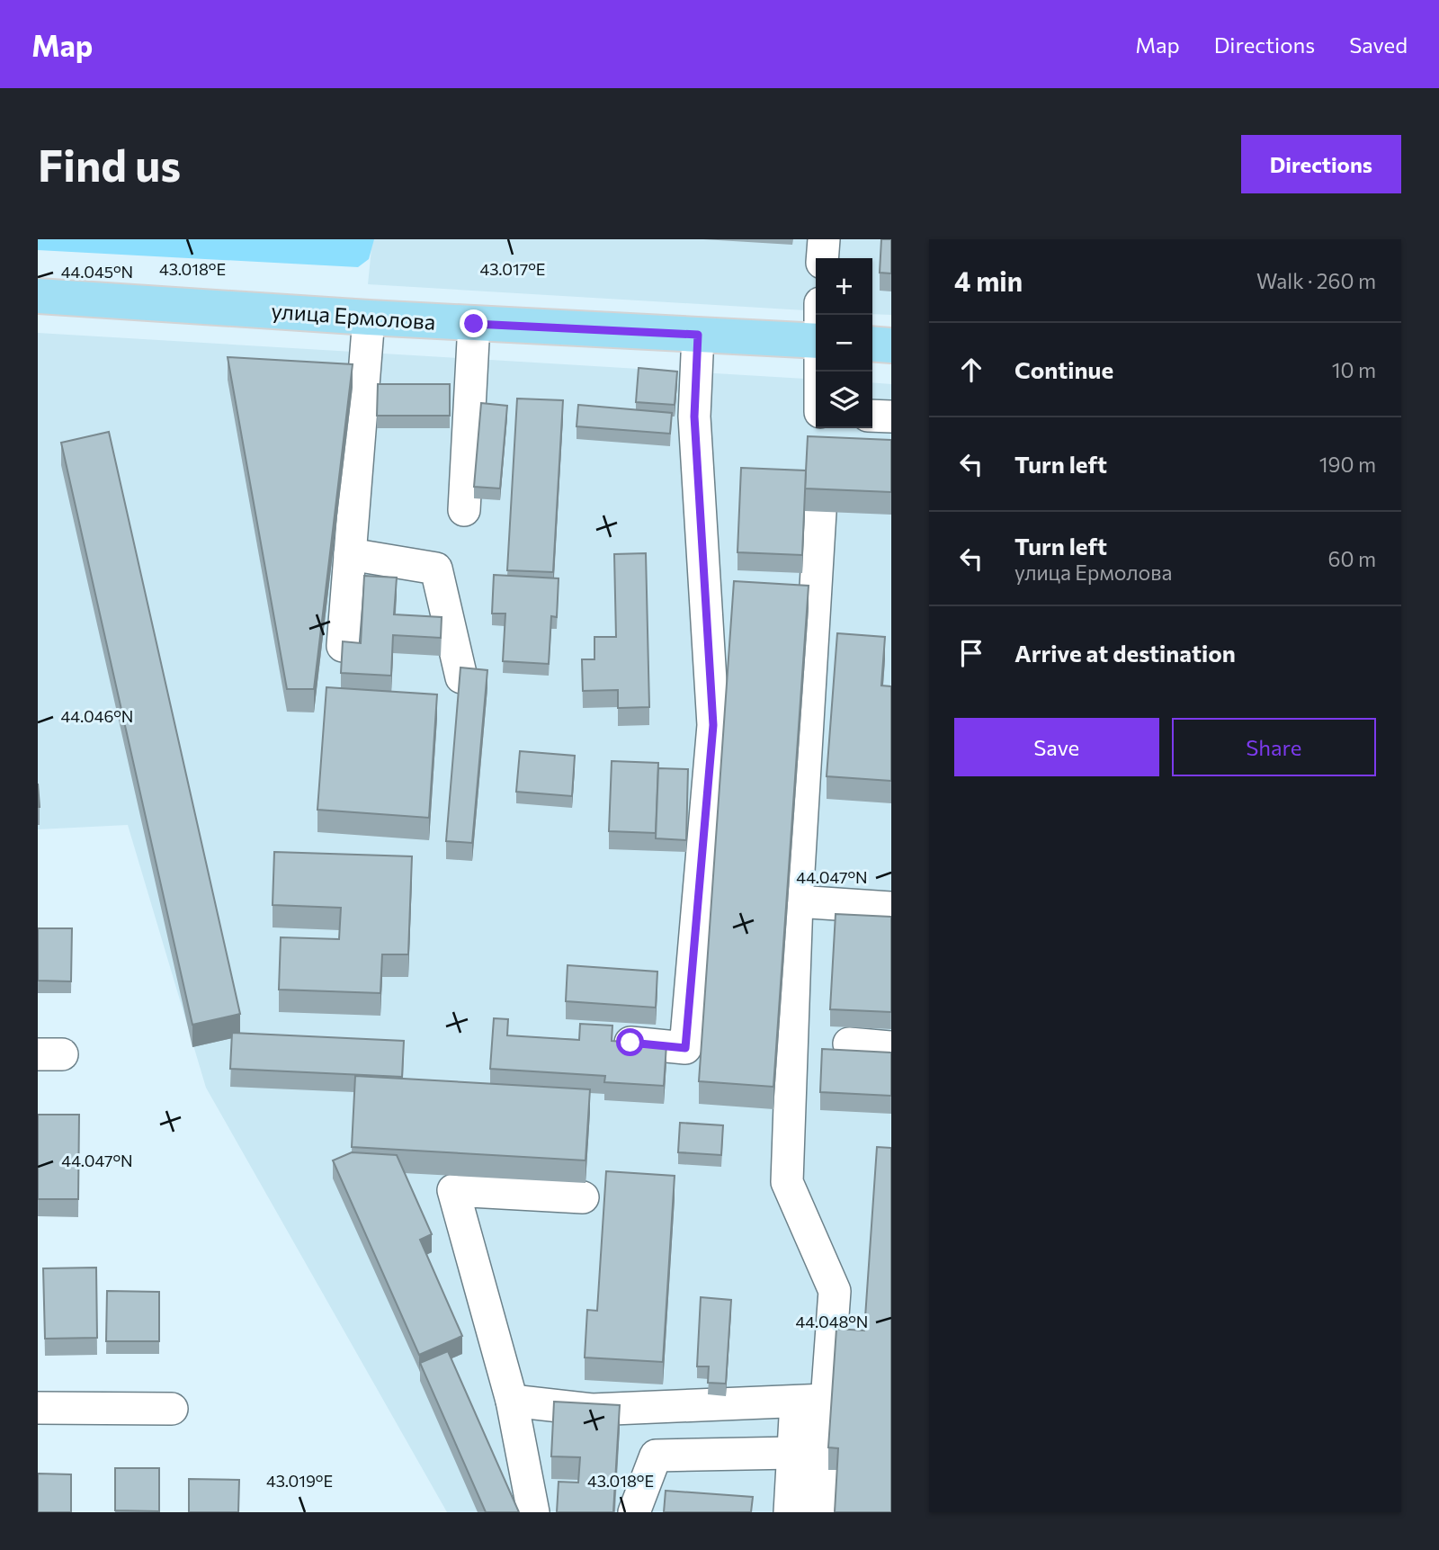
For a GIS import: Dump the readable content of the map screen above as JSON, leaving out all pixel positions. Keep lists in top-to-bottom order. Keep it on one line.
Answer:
{"streets":{"main road":["улица Ермолова"]},"page":{"header":"Map","nav":["Map","Directions","Saved"],"buttons":["Directions",["Save","Share"]],"title":"Find us","heading":["4 min","Walk · 260 m"],"map_buttons":["+","−"],"list":[["Continue","10 m"],["Turn left","190 m"],["Turn left","улица Ермолова","60 m"],"Arrive at destination"]},"coordinates":["43.018°E","43.017°E","44.045°N","44.046°N","44.047°N","44.048°N","43.019°E"]}
